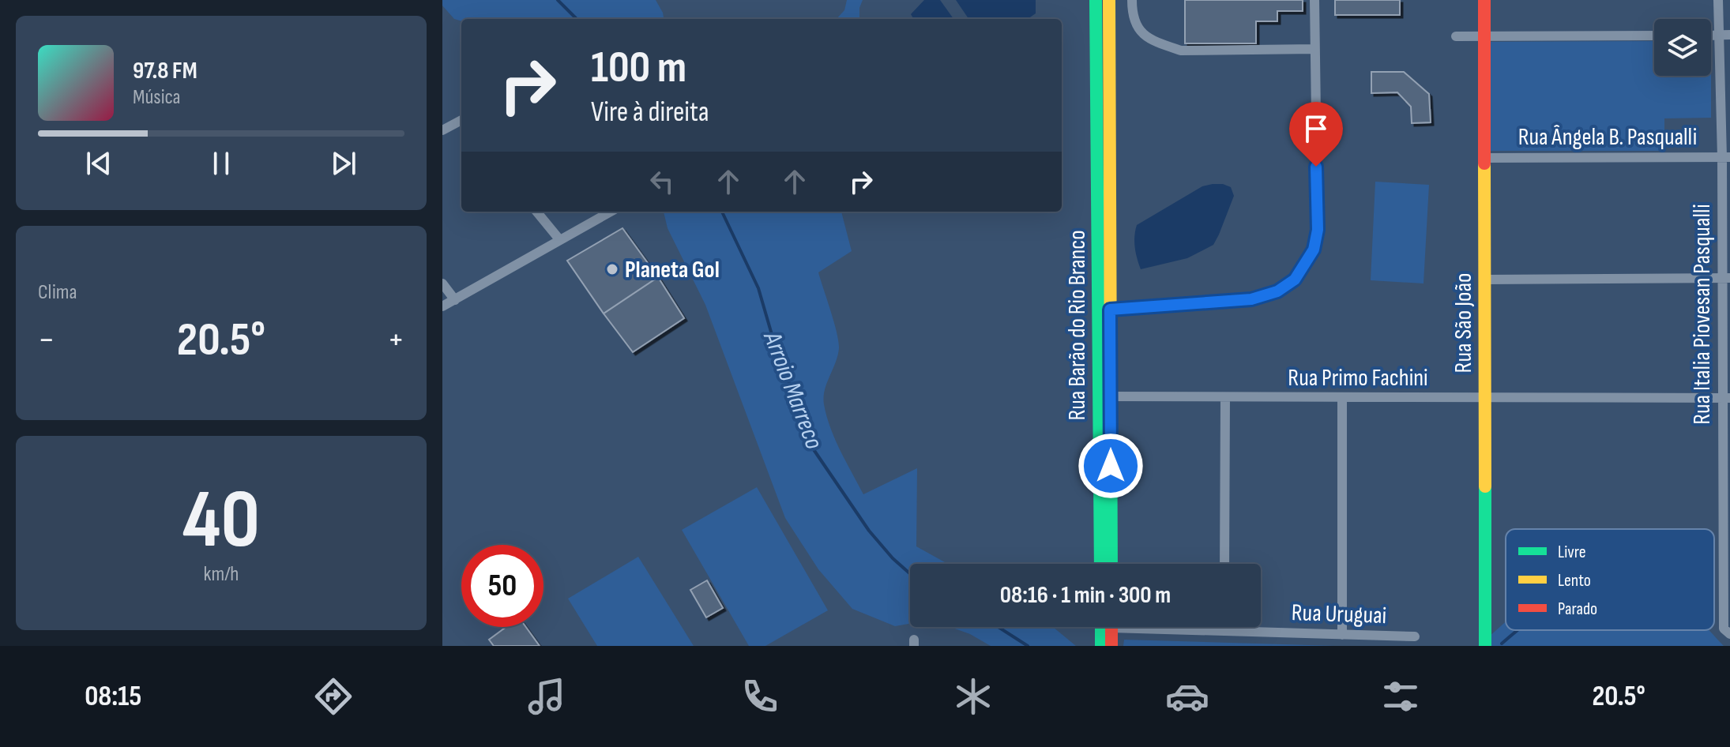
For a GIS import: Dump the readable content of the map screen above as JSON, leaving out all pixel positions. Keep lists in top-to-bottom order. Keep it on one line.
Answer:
{"streets":{"main road":["Rua São João","Rua Barão do Rio Branco"],"street":["Rua Ângela B. Pasqualli","Rua Italia Piovesan Pasqualli","Rua Primo Fachini","Rua Uruguai"]},"crossings":[["Rua Ângela B. Pasqualli","Rua Italia Piovesan Pasqualli"],["Rua Ângela B. Pasqualli","Rua São João"],["Rua Italia Piovesan Pasqualli","Rua Primo Fachini"],["Rua São João","Rua Primo Fachini"],["Rua Barão do Rio Branco","Rua Primo Fachini"]],"water":["Arroio Marreco"],"places":["Planeta Gol"],"legend":["Livre","Lento","Parado"],"page":{"turn":["100 m","Vire à direita"],"song":["97.8 FM","Música"],"tile":["Clima",["40","km/h"]],"heat":["−","20.5°","+"],"limit":"50","trip":"08:16 · 1 min · 300 m","tabs":["08:15","20.5°"]}}
